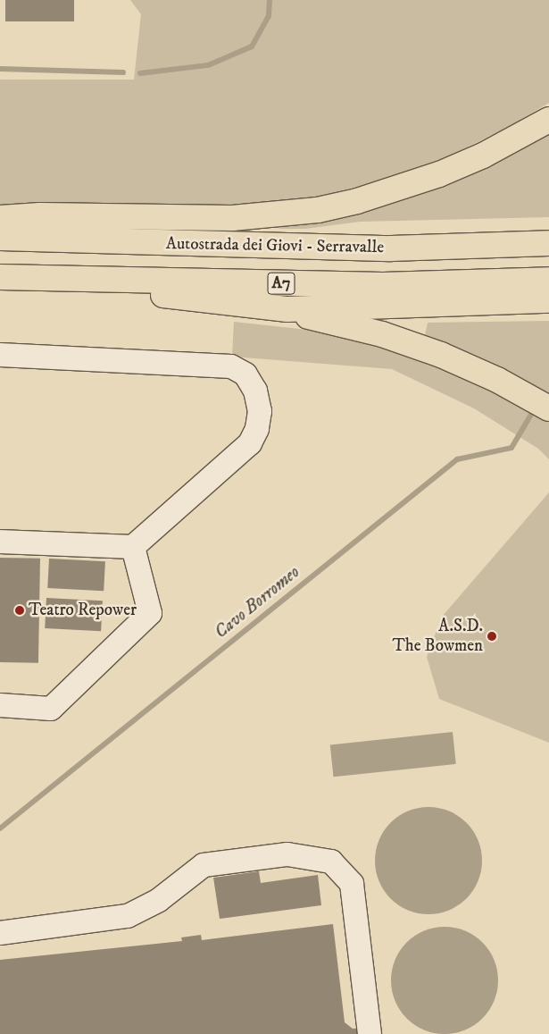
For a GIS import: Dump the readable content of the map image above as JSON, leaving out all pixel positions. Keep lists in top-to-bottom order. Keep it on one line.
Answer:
{"streets":{"highway":["Autostrada dei Giovi - Serravalle","A7"]},"water":["Cavo Borromeo"],"places":["Teatro Repower","A.S.D. The Bowmen"]}
